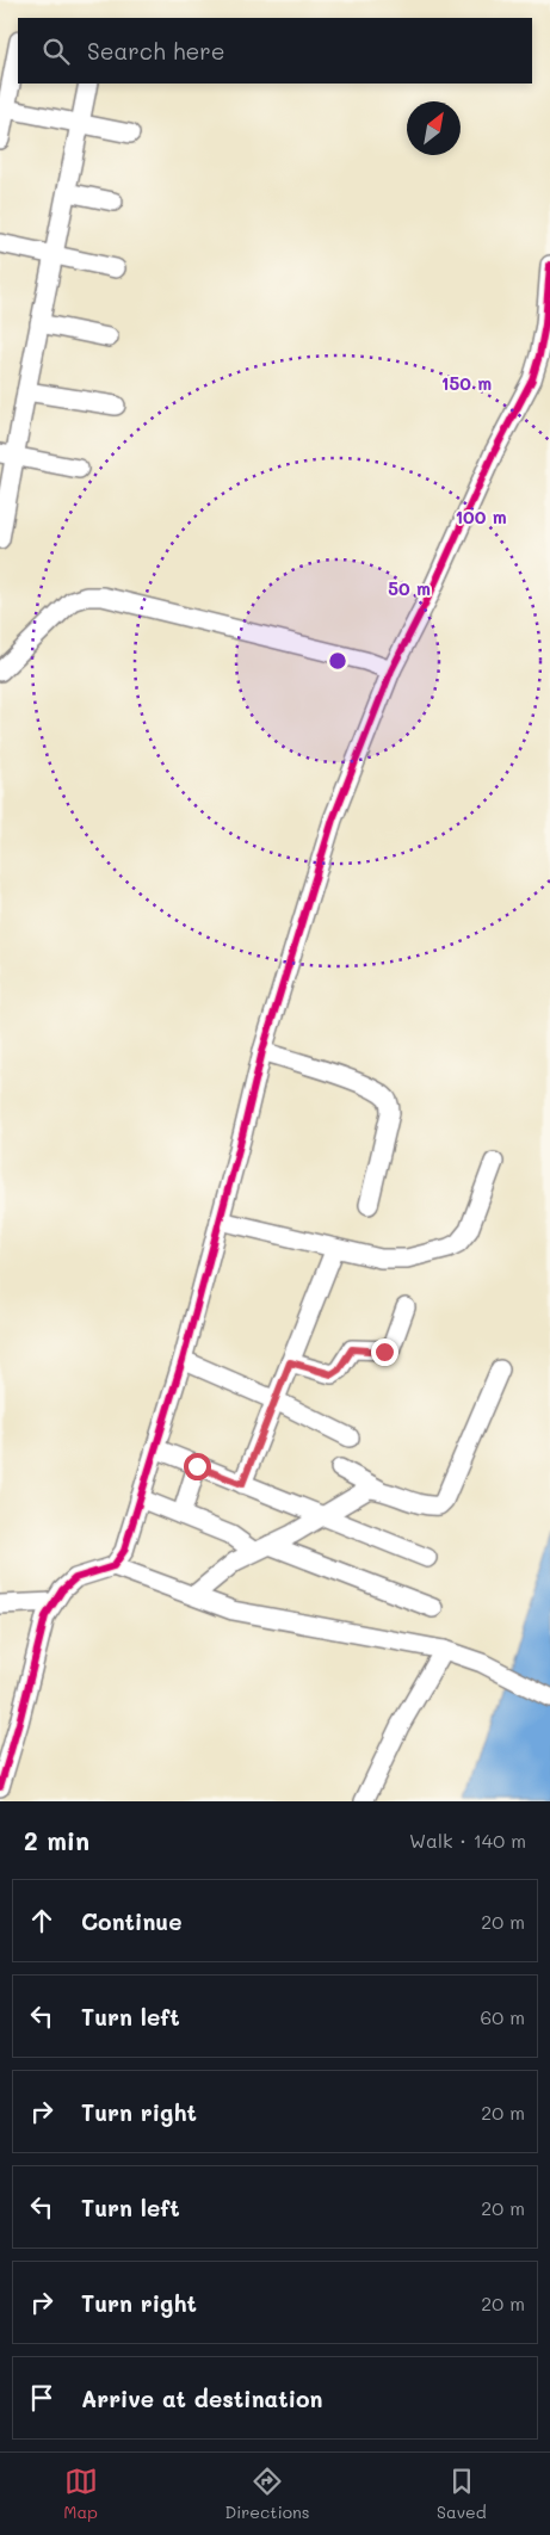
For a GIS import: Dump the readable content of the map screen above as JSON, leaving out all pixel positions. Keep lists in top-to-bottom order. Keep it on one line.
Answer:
{"north":"top right","page":{"search":"Search here","heading":["2 min","Walk · 140 m"],"list":[["Continue","20 m"],["Turn left","60 m"],["Turn right","20 m"],["Turn left","20 m"],["Turn right","20 m"],"Arrive at destination"],"nav":["Map","Directions","Saved"]},"rings":["150 m","100 m","50 m"]}
